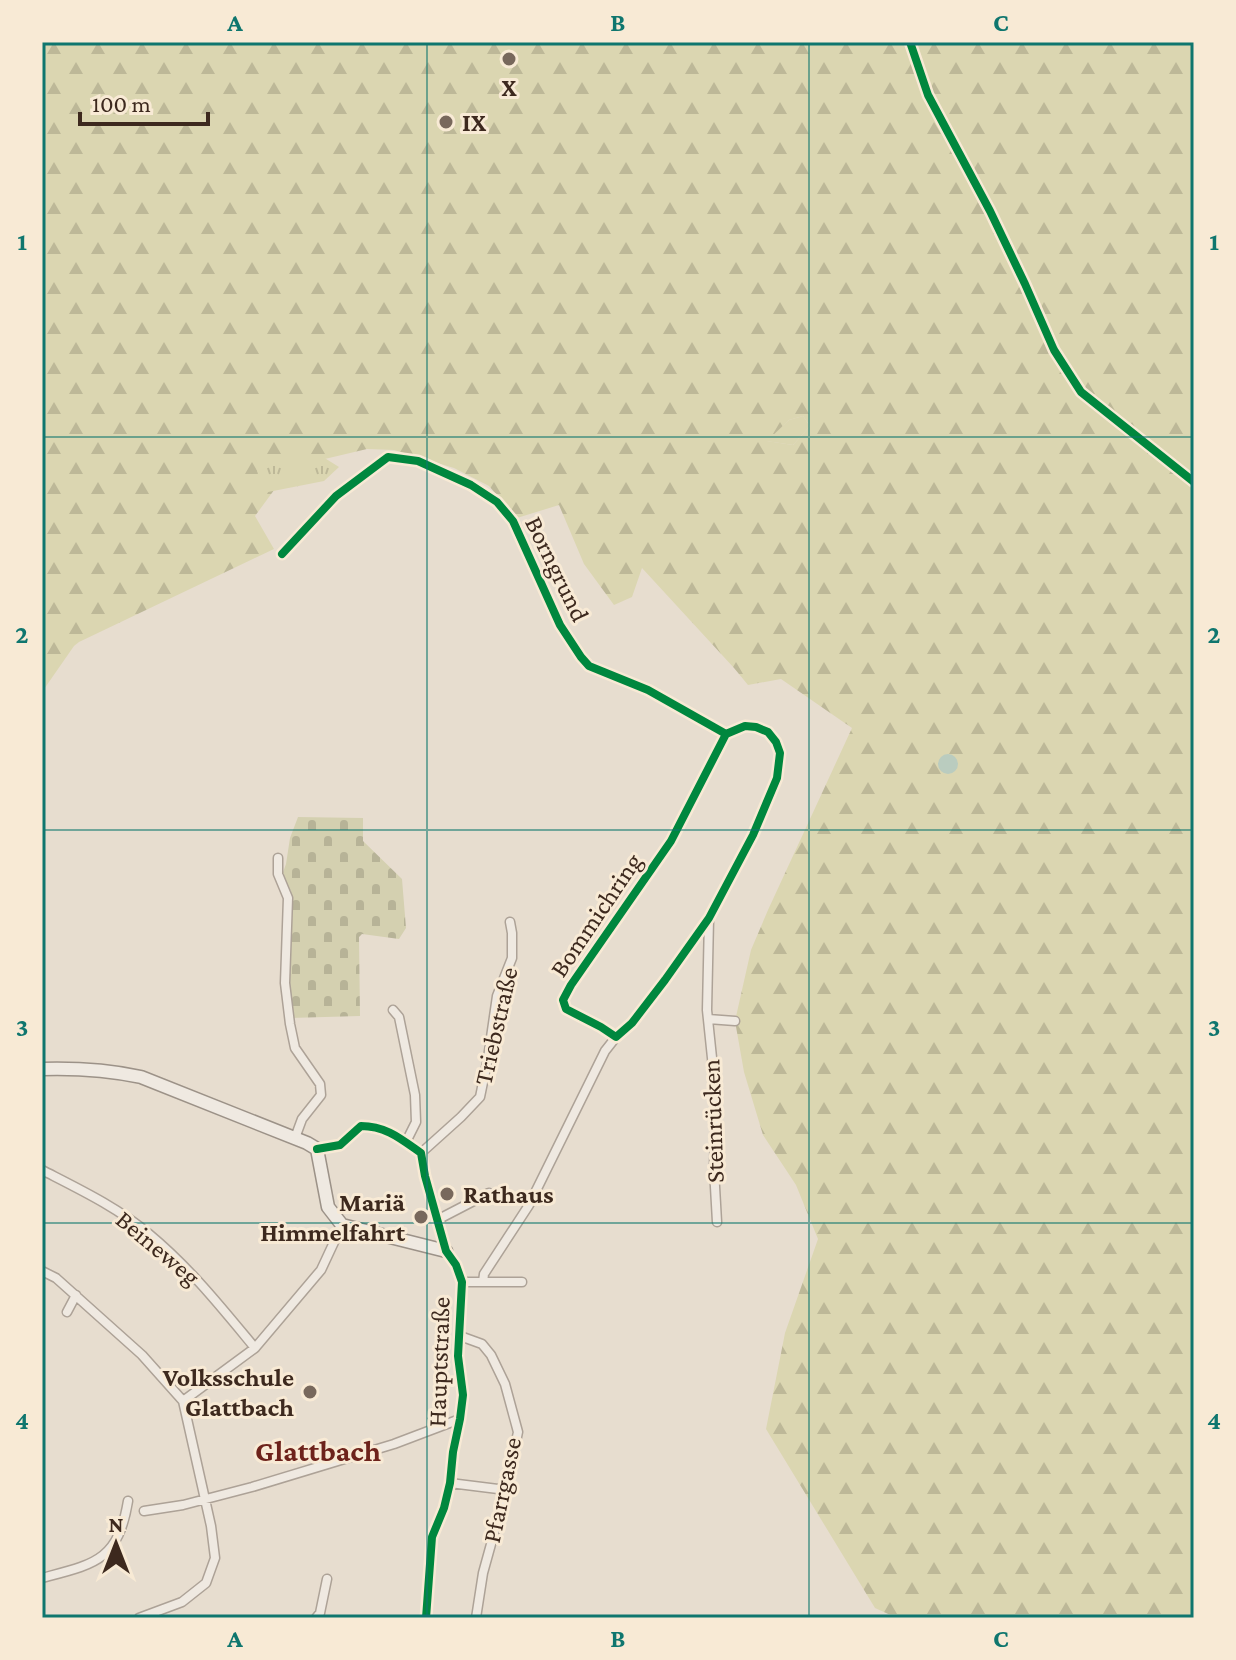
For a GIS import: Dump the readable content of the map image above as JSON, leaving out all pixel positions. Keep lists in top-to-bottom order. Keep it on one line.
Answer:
{"streets":{"street":["Borngrund","Bommichring","Triebstraße","Steinrücken","Beineweg","Hauptstraße","Pfarrgasse"]},"crossings":[["Borngrund","Bommichring"],["Triebstraße","Hauptstraße"],["Hauptstraße","Pfarrgasse"]],"districts":["Glattbach"],"places":["X","IX","Rathaus","Mariä Himmelfahrt","Volksschule Glattbach"],"scale_bar":"100 m","north":"top","grid":{"columns":["A","B","C"],"rows":["1","2","3","4"]}}
